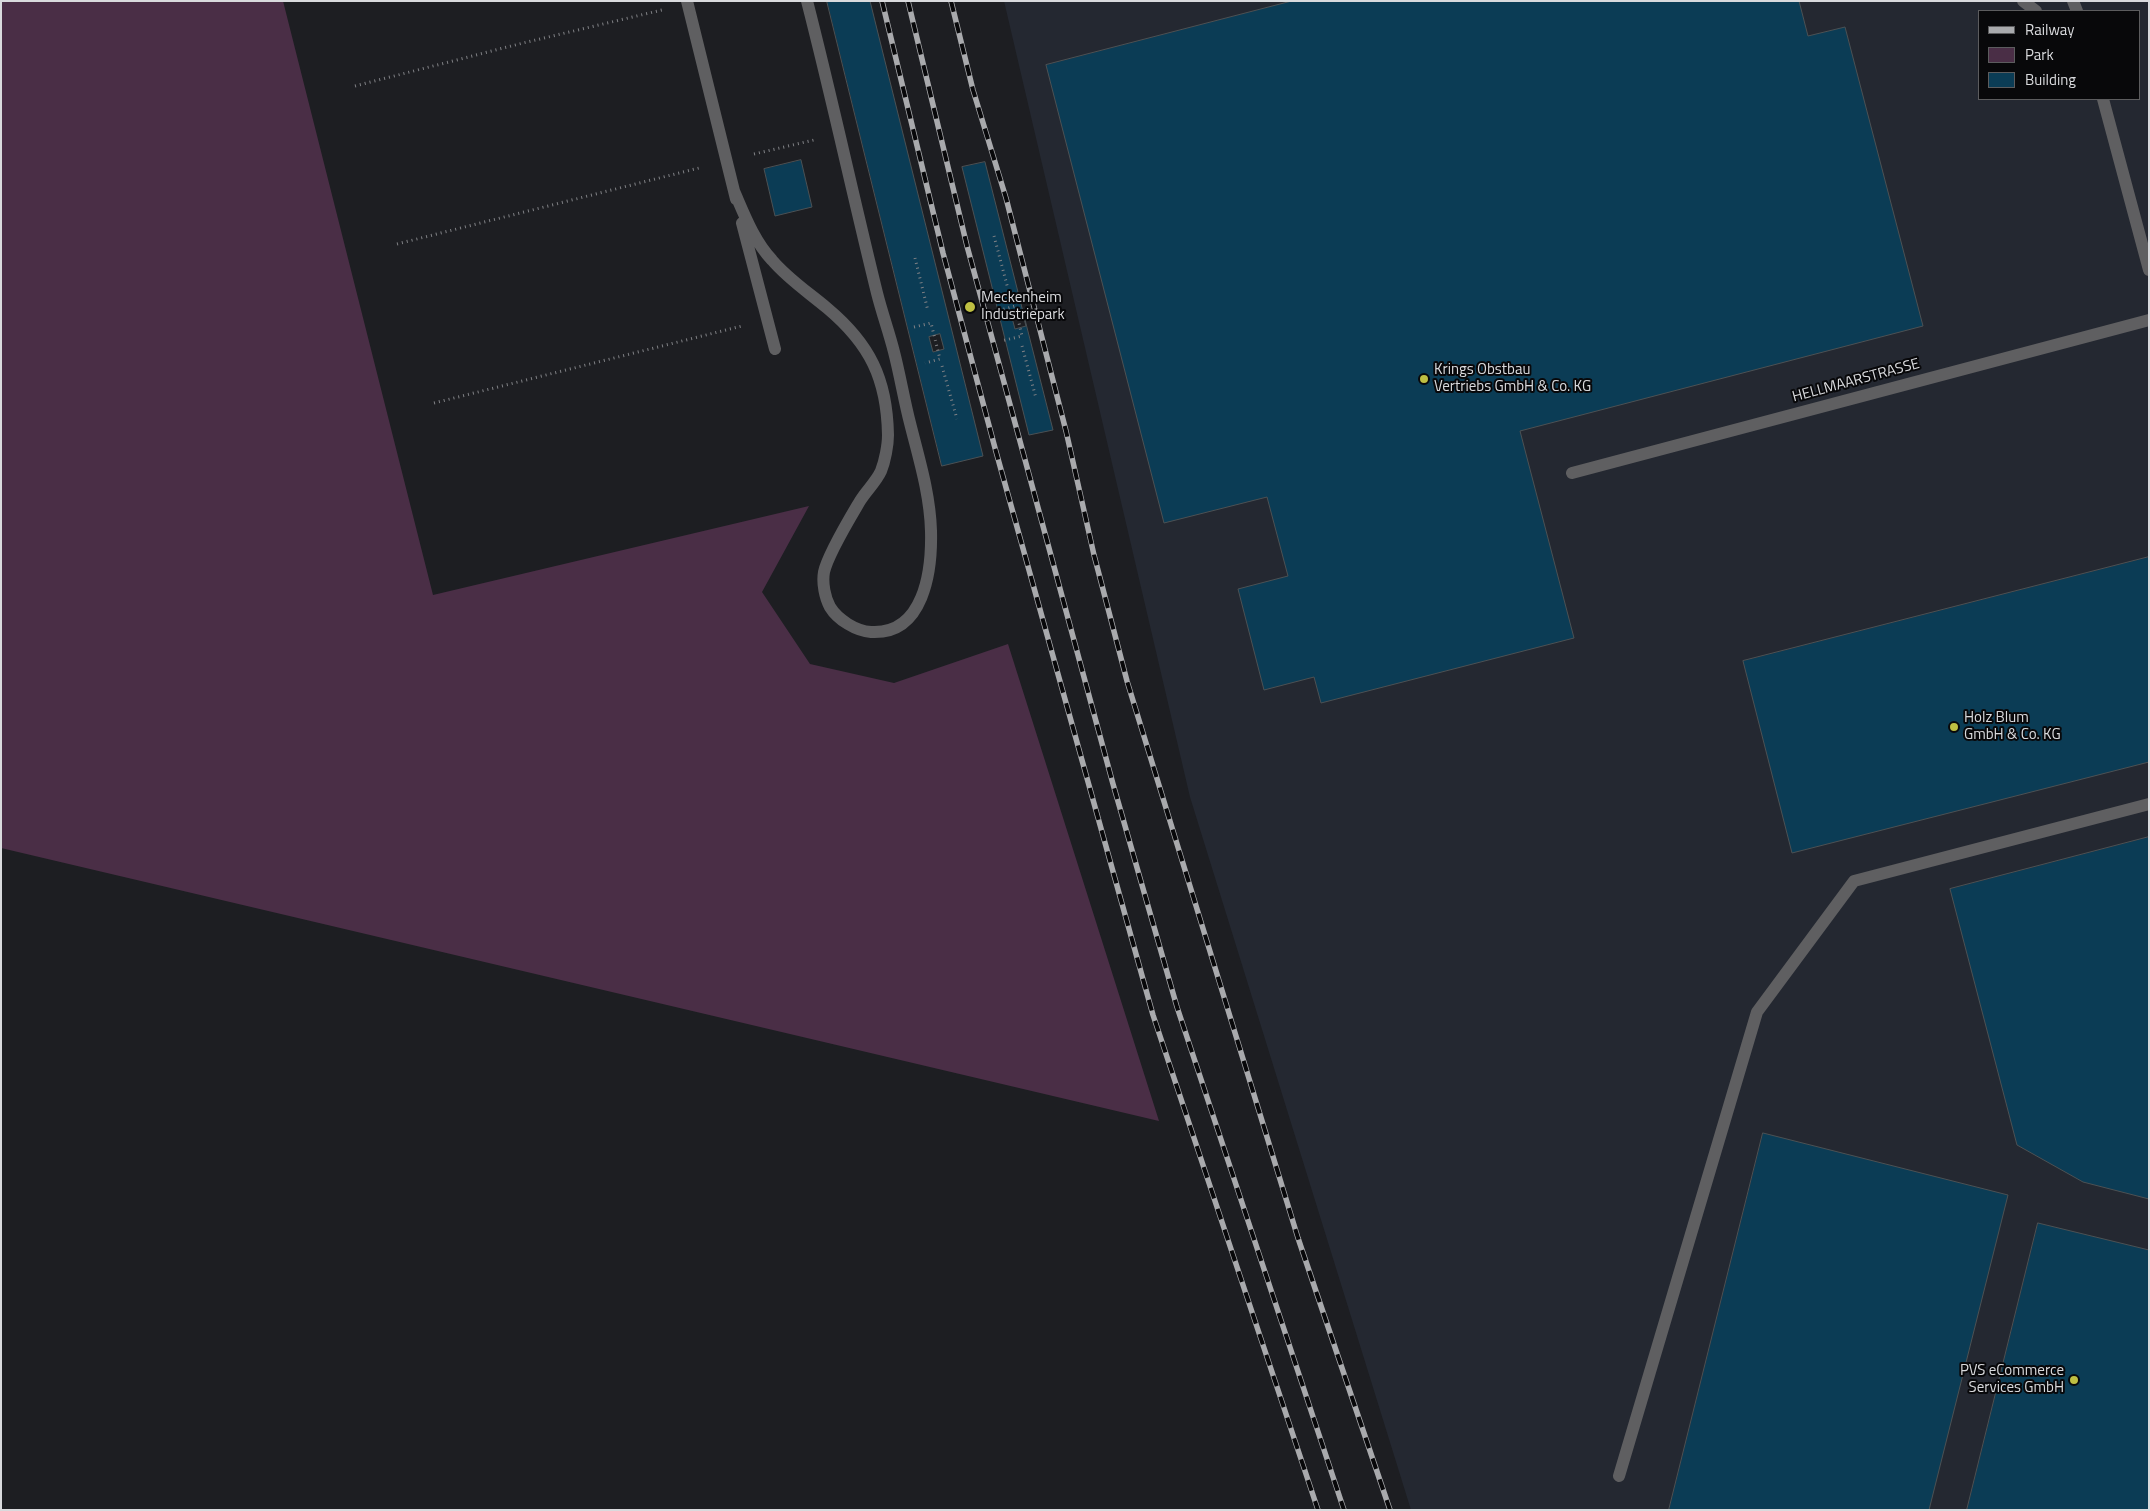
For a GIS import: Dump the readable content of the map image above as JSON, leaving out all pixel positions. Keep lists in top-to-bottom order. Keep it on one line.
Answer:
{"streets":{"lane":["HELLMAARSTRASSE"]},"places":["Meckenheim Industriepark","Krings Obstbau Vertriebs GmbH & Co. KG","Holz Blum GmbH & Co. KG","PVS eCommerce Services GmbH"],"legend":["Railway","Park","Building"]}
